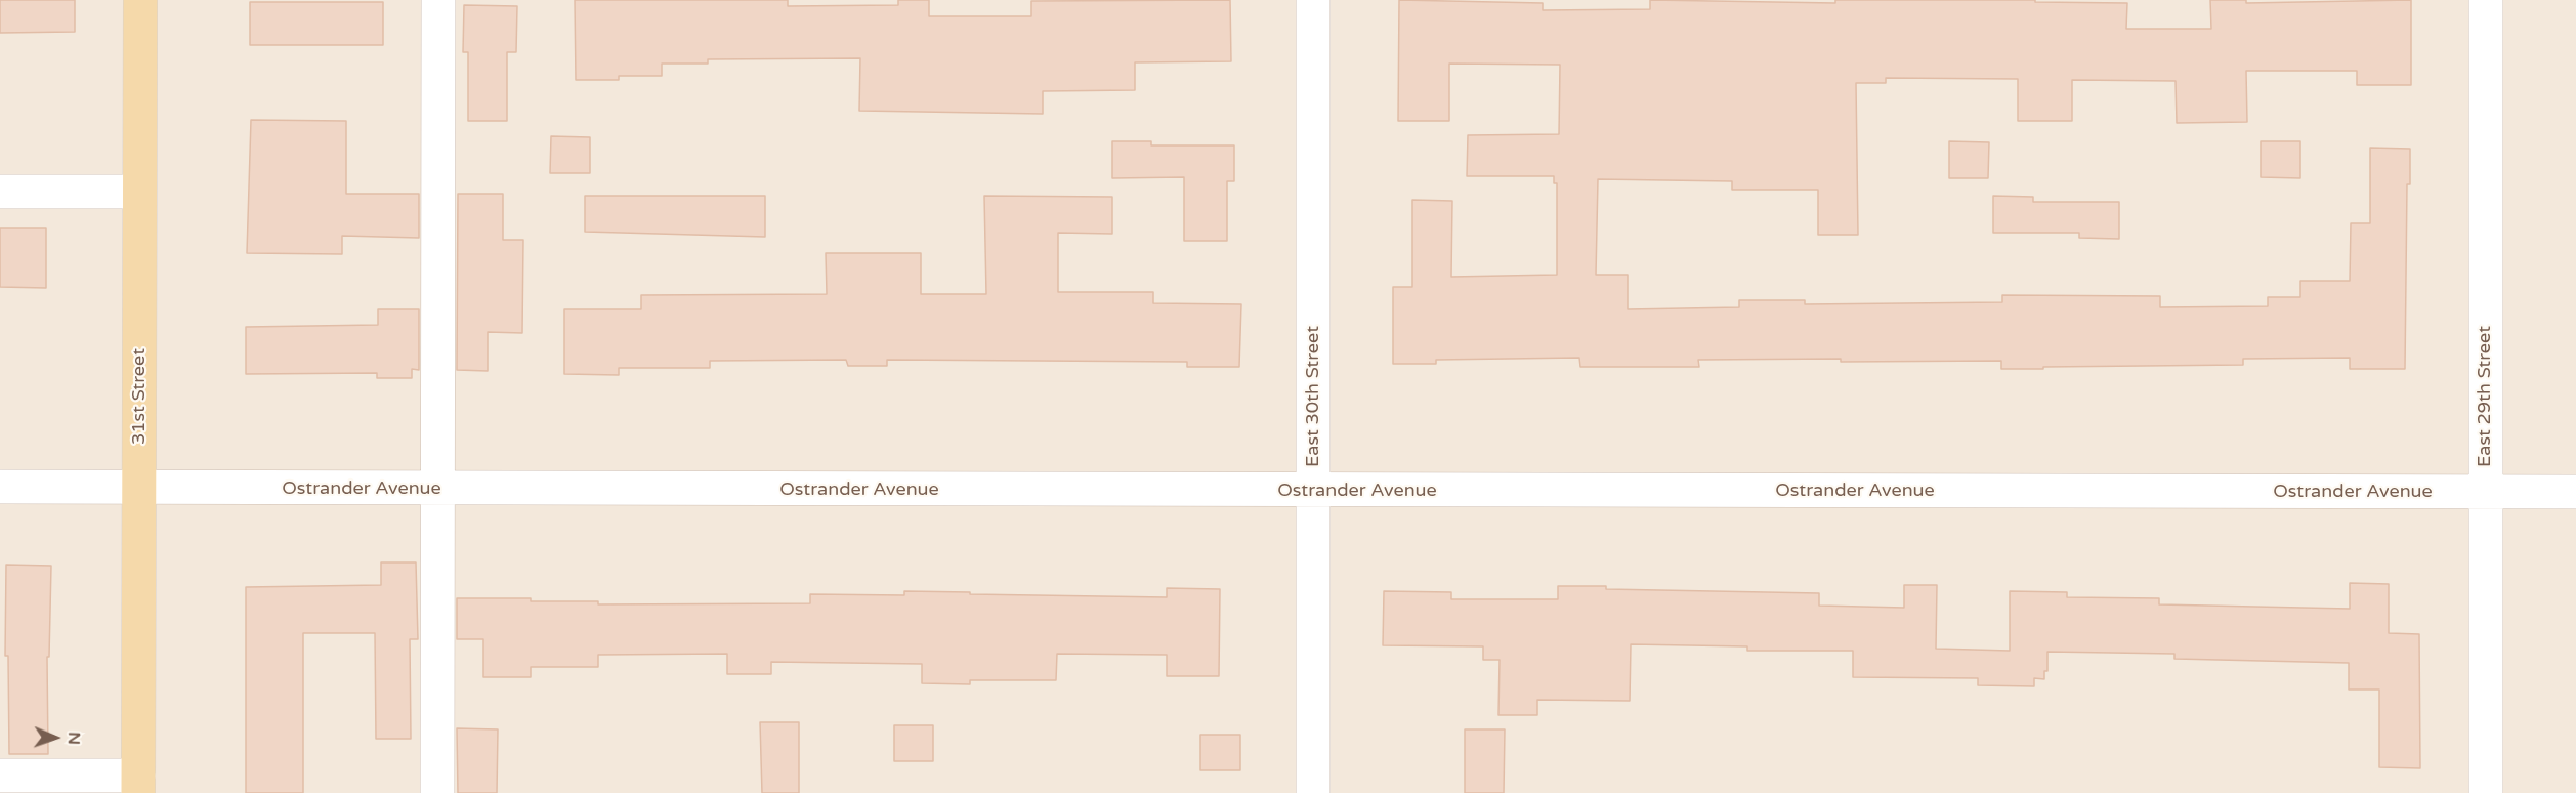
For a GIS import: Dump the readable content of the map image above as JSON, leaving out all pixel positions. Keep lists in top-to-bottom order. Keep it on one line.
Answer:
{"streets":{"main road":["31st Street"],"street":["East 30th Street","East 29th Street","Ostrander Avenue"]},"crossings":[["31st Street","Ostrander Avenue"],["East 30th Street","Ostrander Avenue"],["East 29th Street","Ostrander Avenue"]],"north":"right"}
